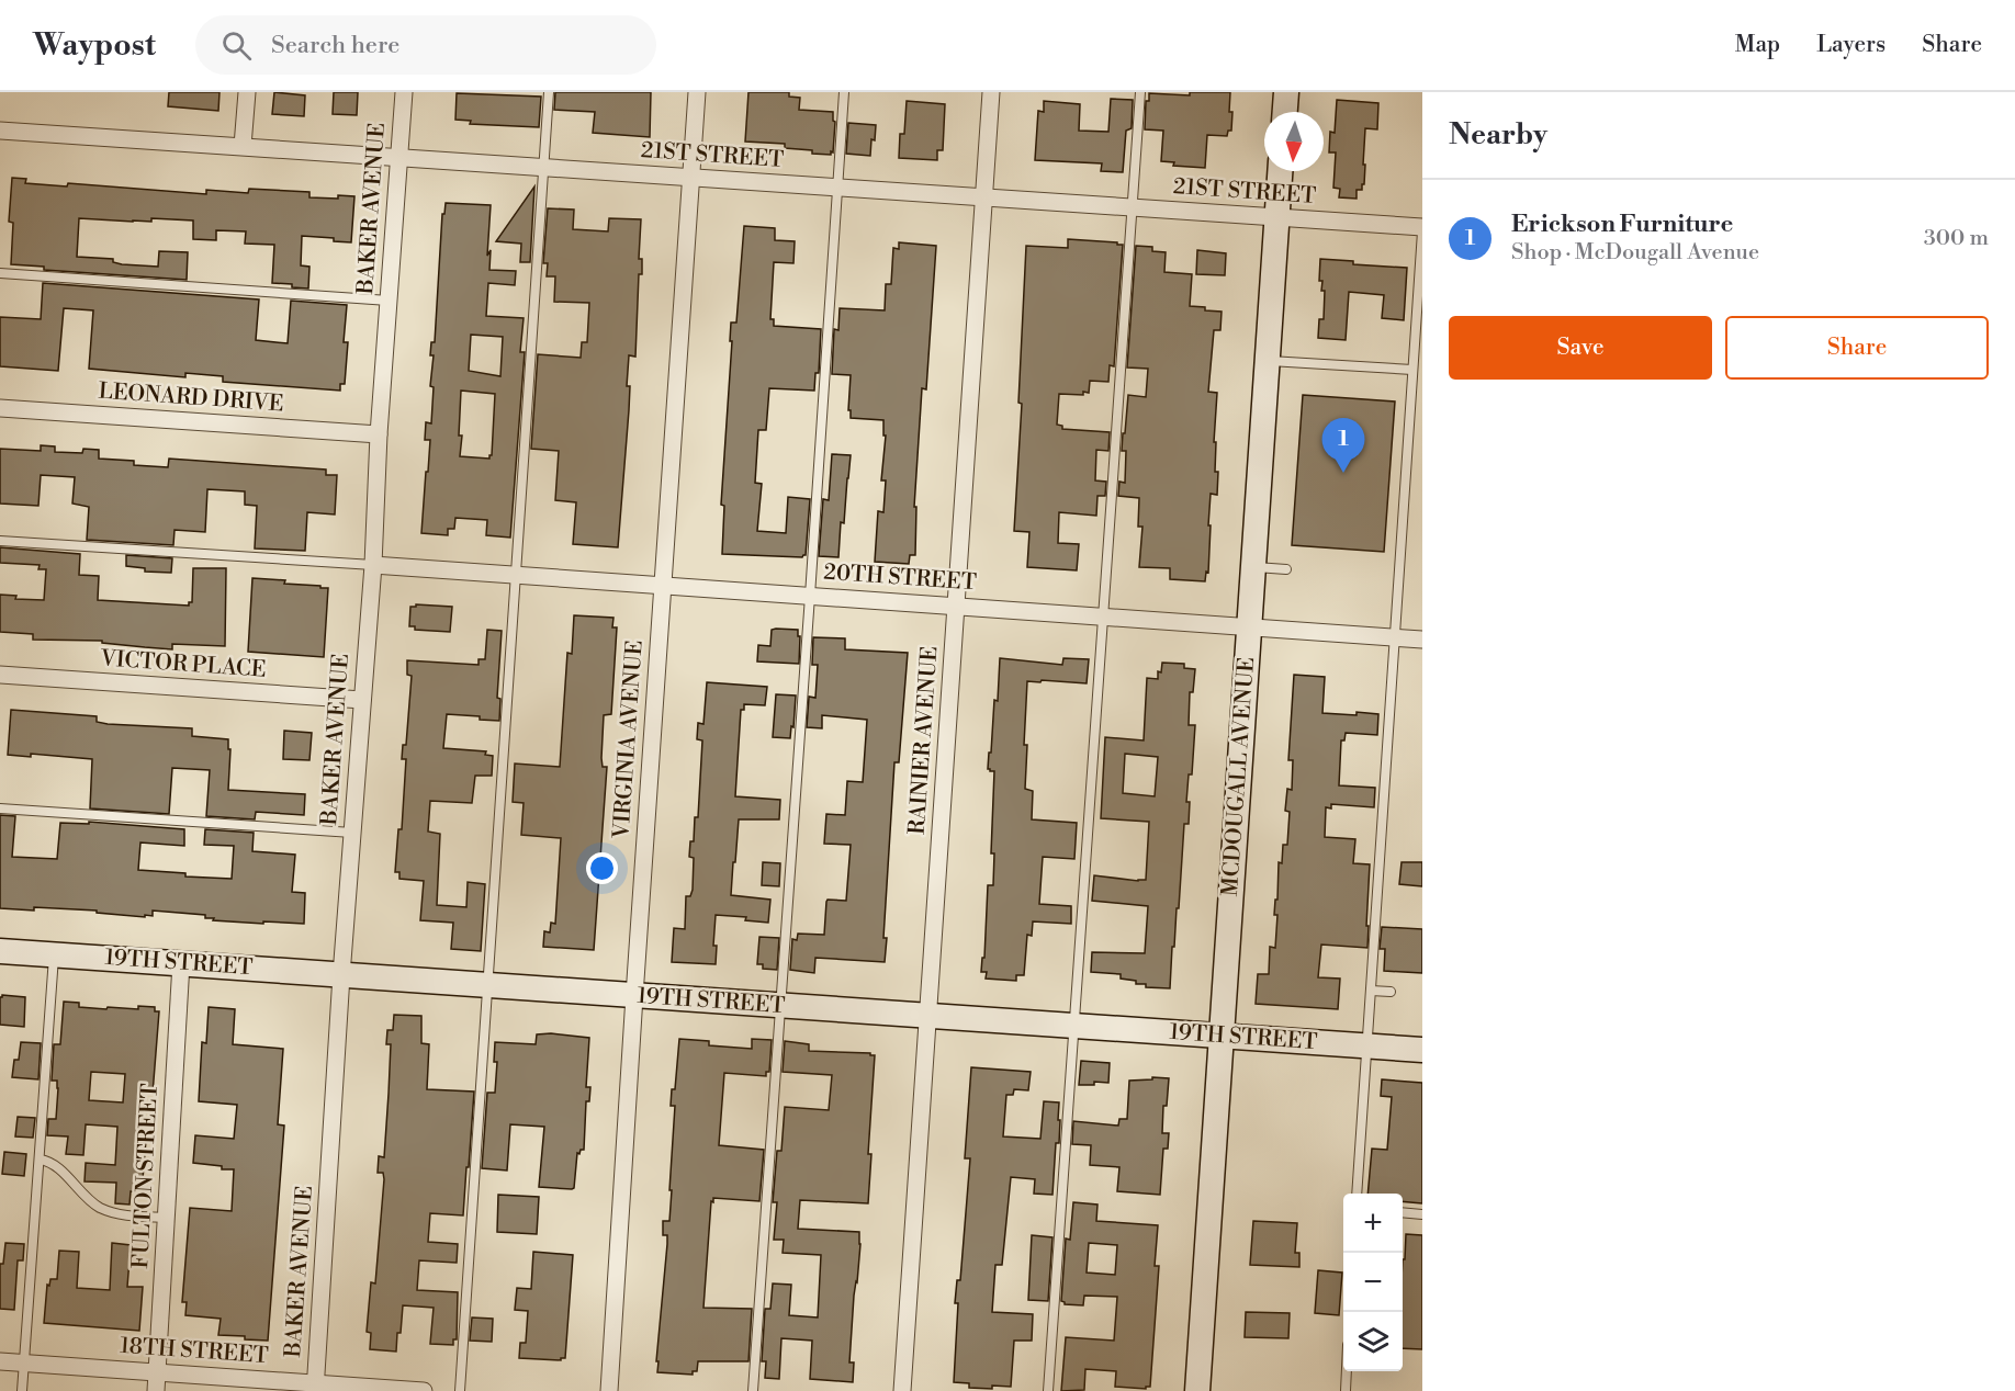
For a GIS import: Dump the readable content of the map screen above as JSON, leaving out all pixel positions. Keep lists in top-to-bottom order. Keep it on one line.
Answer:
{"streets":{"street":["21ST STREET","BAKER AVENUE","LEONARD DRIVE","20TH STREET","VICTOR PLACE","VIRGINIA AVENUE","RAINIER AVENUE","MCDOUGALL AVENUE","19TH STREET","FULTON STREET","18TH STREET"]},"crossings":[["21ST STREET","BAKER AVENUE"],["21ST STREET","VIRGINIA AVENUE"],["21ST STREET","RAINIER AVENUE"],["21ST STREET","MCDOUGALL AVENUE"],["BAKER AVENUE","LEONARD DRIVE"],["BAKER AVENUE","20TH STREET"],["BAKER AVENUE","VICTOR PLACE"],["BAKER AVENUE","19TH STREET"],["BAKER AVENUE","18TH STREET"],["20TH STREET","VIRGINIA AVENUE"],["20TH STREET","RAINIER AVENUE"],["20TH STREET","MCDOUGALL AVENUE"],["VIRGINIA AVENUE","19TH STREET"],["RAINIER AVENUE","19TH STREET"],["MCDOUGALL AVENUE","19TH STREET"],["19TH STREET","FULTON STREET"],["FULTON STREET","18TH STREET"]],"north":"bottom","page":{"header":"Waypost","search":"Search here","nav":["Map","Layers","Share"],"heading":"Nearby","list":[{"mark":"1","name":"Erickson Furniture","note":"Shop · McDougall Avenue","value":"300 m"}],"buttons":["Save","Share"],"pins":"1","map_buttons":["+","−"]}}
